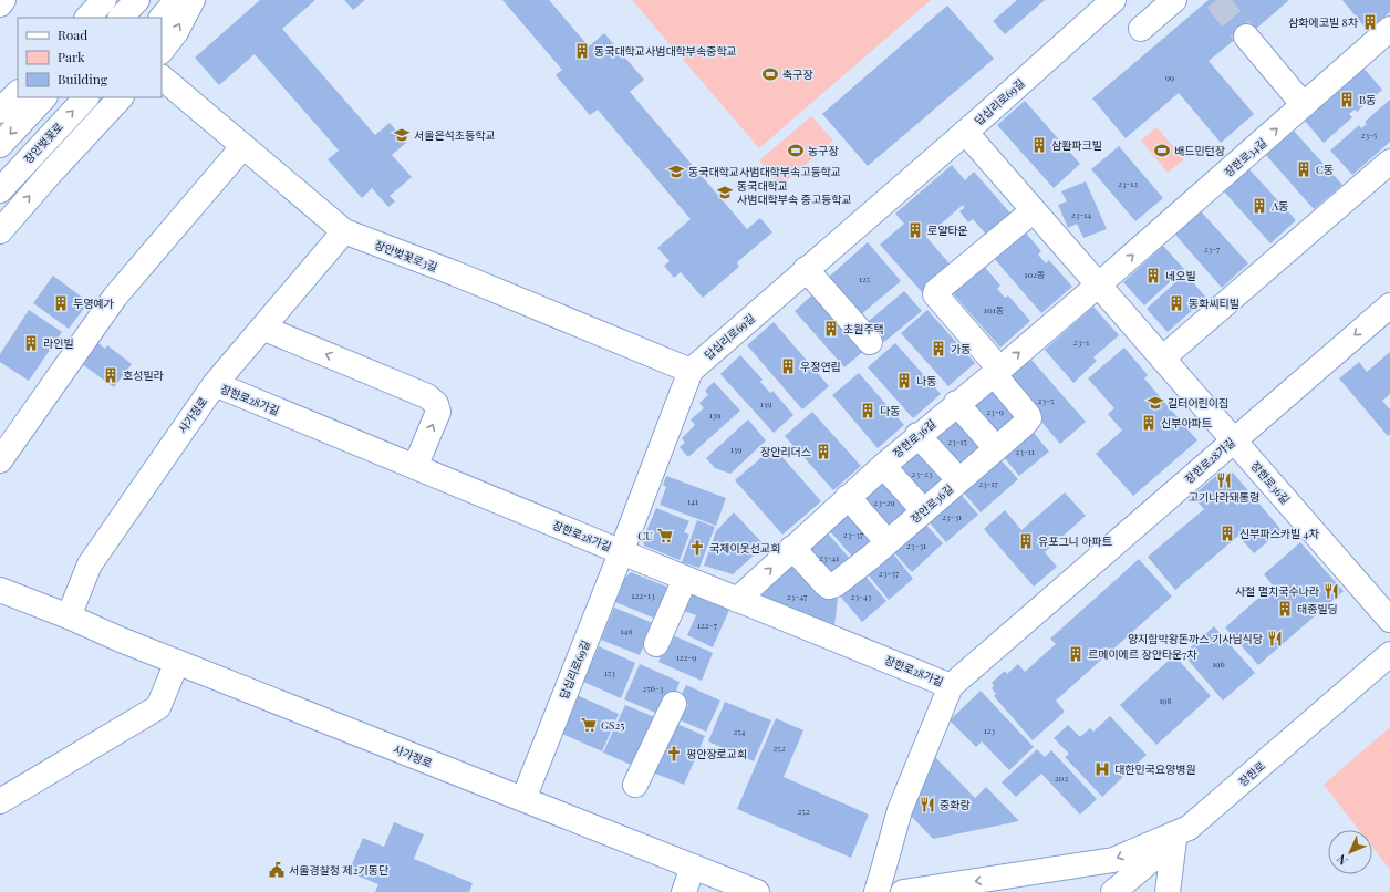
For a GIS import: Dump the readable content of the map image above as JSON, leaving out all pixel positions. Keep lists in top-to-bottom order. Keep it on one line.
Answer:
{"streets":{"main road":["답십리로69길","장안벚꽃로","장한로34길","장안벚꽃로3길","장한로28가길","사가정로","장한로36길","장안로36길","장한로"]},"crossings":[["답십리로69길","장안벚꽃로3길"],["답십리로69길","장한로28가길"],["답십리로69길","사가정로"],["답십리로69길","장한로36길"],["장한로34길","장한로36길"],["장안벚꽃로3길","사가정로"],["장한로28가길","사가정로"],["장한로28가길","장한로36길"],["장한로36길","장안로36길"]],"places":{"building":["삼화에코빌 8차","동국대학교사범대학부속중학교","B동","삼환파크빌","C동","A동","로얄타운","네오빌","두영예가","동화씨티빌","초원주택","라인빌","가동","우정연립","호성빌라","나동","다동","신부아파트","장안리더스","신부파스카빌 4차","유포그니 아파트","태종빌딩","르메이에르 장안타운7차"],"sports":["축구장","농구장","배드민턴장"],"school or university":["서울은석초등학교","동국대학교사범대학부속고등학교","동국대학교 사범대학부속 중고등학교","길터어린이집"],"restaurant":["고기나라돼통령","사철 멸치국수나라","양지함박왕돈까스 기사님식당","중화랑"],"supermarket":["CU","GS25"],"church":["국제이웃선교회","평안장로교회"],"hospital":["대한민국요양병원"],"public building":["서울경찰청 제2기동단"]},"house_numbers":["99","23-5","23-12","23-14","23-7","102동","125","101동","23-1","23-5","139","23-9","139","23-15","139","23-11","23-23","23-17","141","23-29","23-31","23-37","23-31","23-41","23-37","122-13","23-47","23-43","122-7","149","122-9","196","153","256-3","198","123","254","252","202","252"],"legend":["Road","Park","Building"],"north":"bottom left"}
